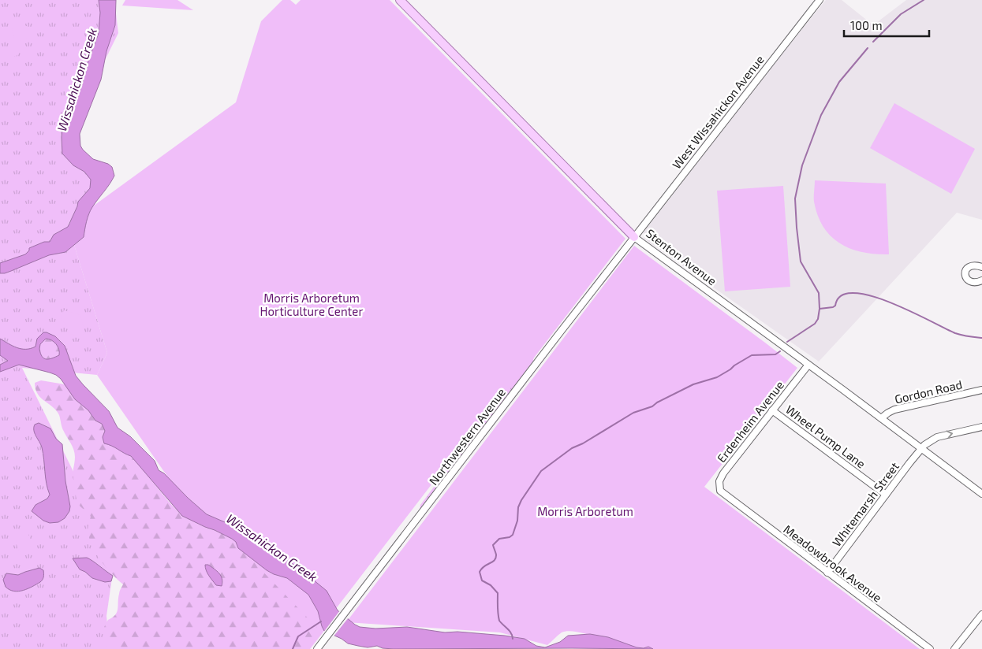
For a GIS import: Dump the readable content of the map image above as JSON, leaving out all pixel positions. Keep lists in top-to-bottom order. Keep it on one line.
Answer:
{"streets":{"main road":["Stenton Avenue"],"street":["West Wissahickon Avenue","Gordon Road","Erdenheim Avenue","Northwestern Avenue","Wheel Pump Lane","Whitemarsh Street","Meadowbrook Avenue"]},"crossings":[["West Wissahickon Avenue","Stenton Avenue"],["West Wissahickon Avenue","Northwestern Avenue"],["Stenton Avenue","Gordon Road"],["Stenton Avenue","Erdenheim Avenue"],["Stenton Avenue","Northwestern Avenue"],["Stenton Avenue","Whitemarsh Street"],["Erdenheim Avenue","Wheel Pump Lane"],["Erdenheim Avenue","Meadowbrook Avenue"],["Wheel Pump Lane","Whitemarsh Street"],["Whitemarsh Street","Meadowbrook Avenue"]],"water":["Wissahickon Creek"],"parks":["Morris Arboretum Horticulture Center","Morris Arboretum"],"scale_bar":"100 m"}
